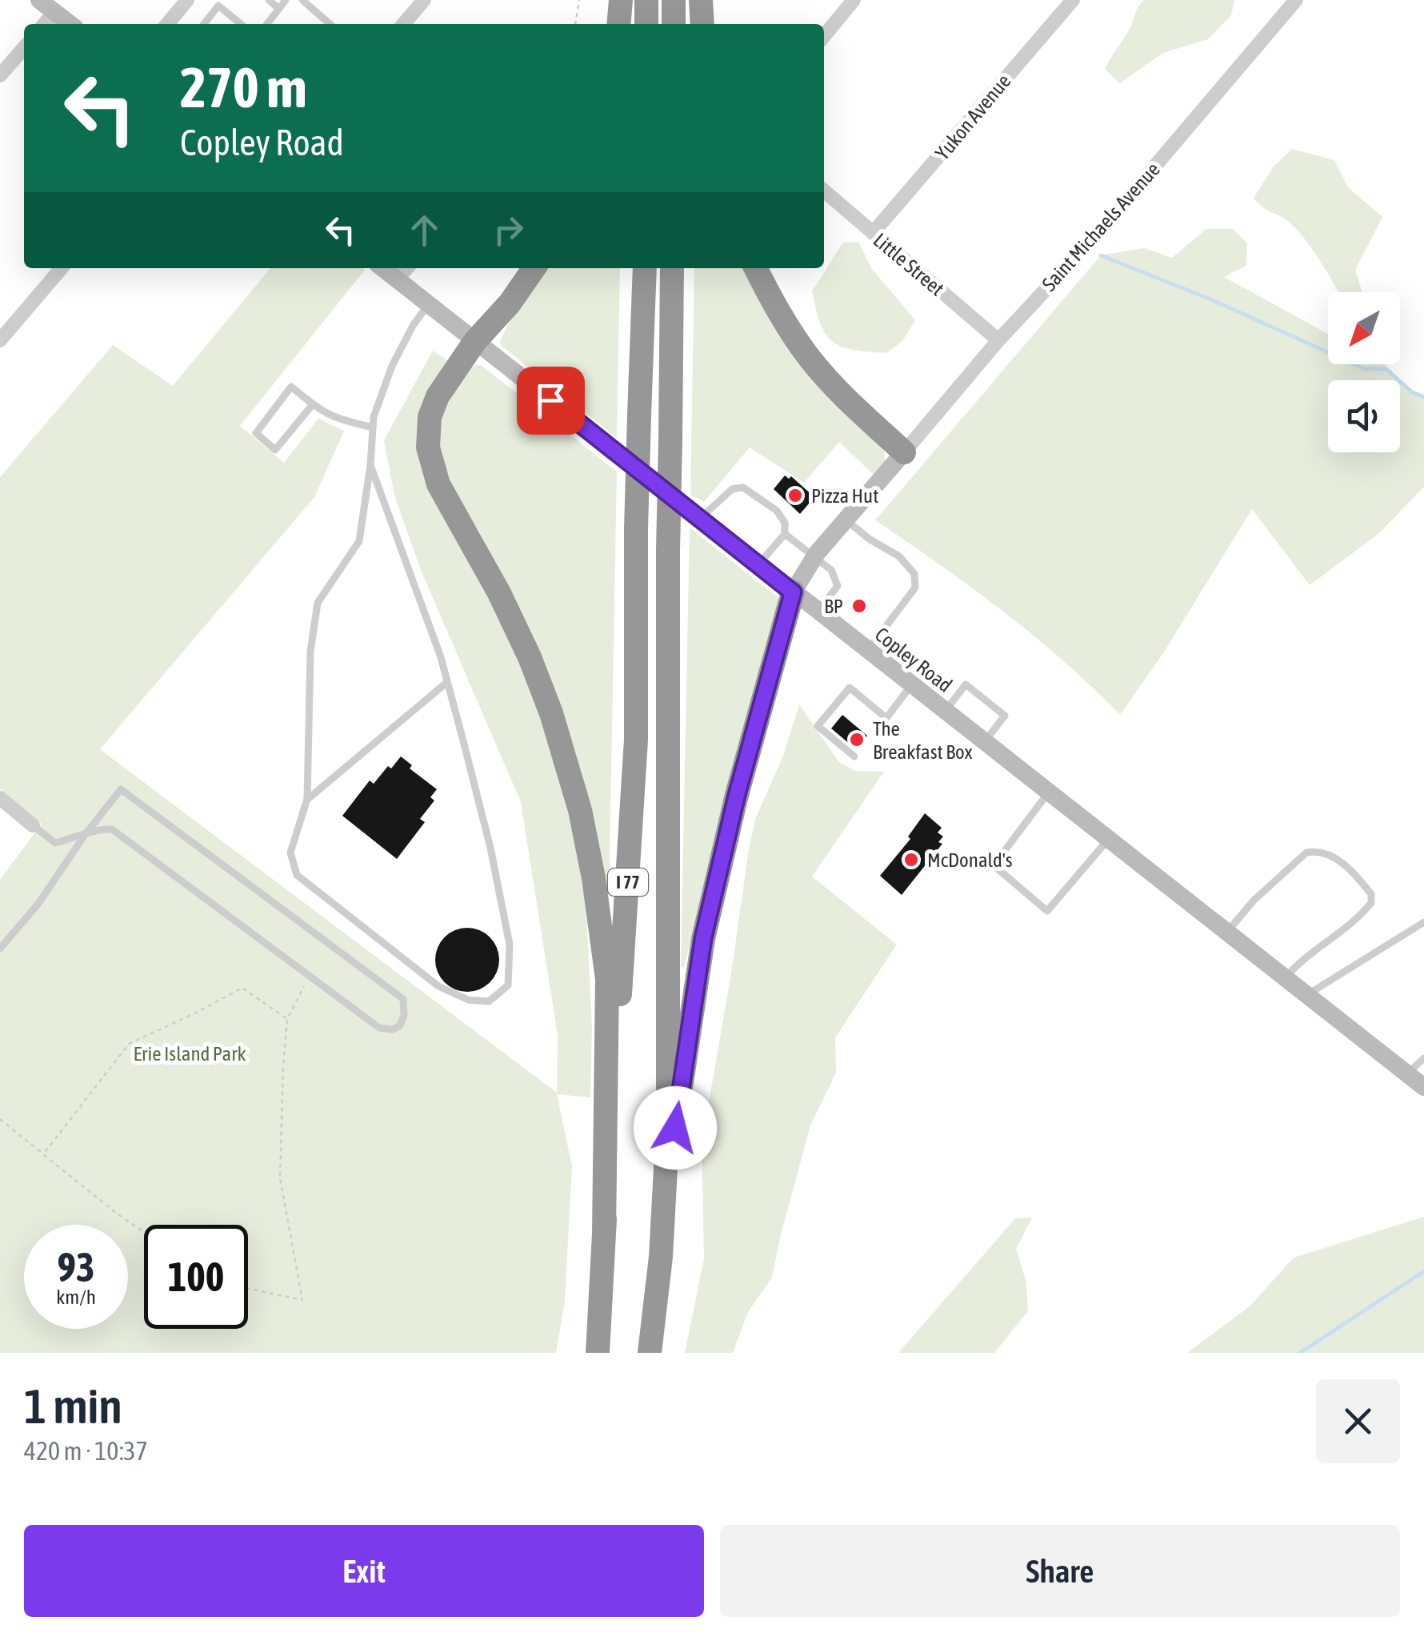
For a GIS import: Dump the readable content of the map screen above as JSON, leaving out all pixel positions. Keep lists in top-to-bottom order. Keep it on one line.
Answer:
{"streets":{"highway":["I 77"],"main road":["Copley Road"],"street":["Yukon Avenue","Saint Michaels Avenue","Little Street"]},"crossings":[["Yukon Avenue","Little Street"],["Saint Michaels Avenue","Little Street"]],"parks":["Erie Island Park"],"places":["Pizza Hut","BP","The Breakfast Box","McDonald's"],"north":"bottom left","page":{"turn":["270 m","Copley Road"],"speed":"93 km/h","limit":"100","heading":["1 min","420 m · 10:37"],"buttons":["Exit","Share"]}}
